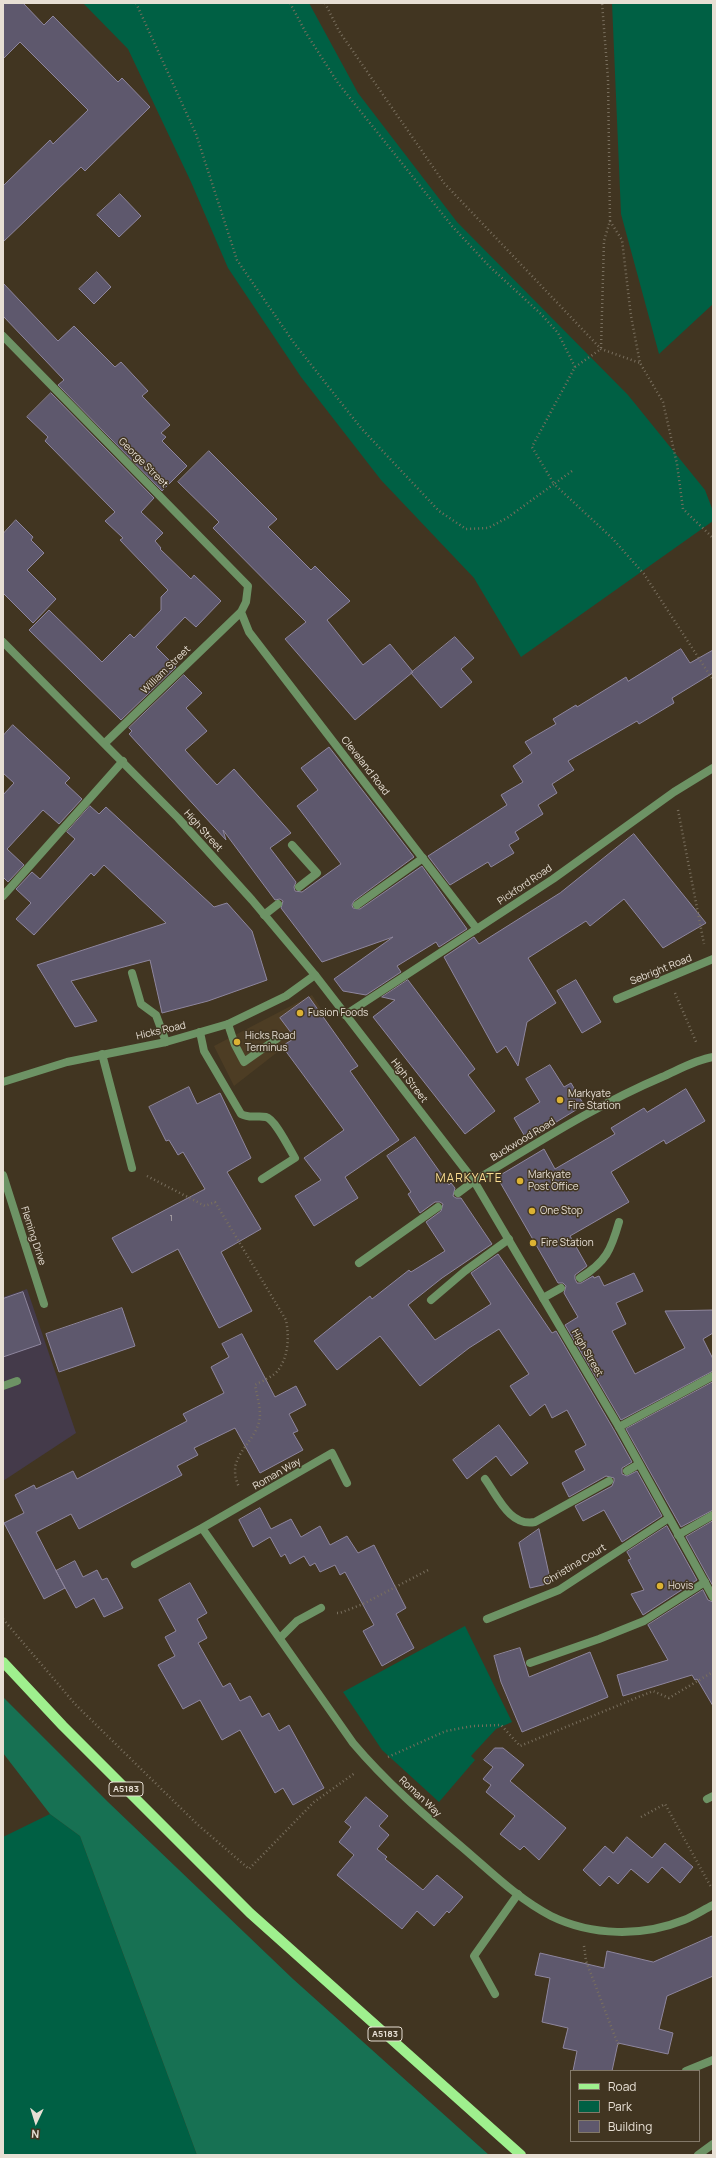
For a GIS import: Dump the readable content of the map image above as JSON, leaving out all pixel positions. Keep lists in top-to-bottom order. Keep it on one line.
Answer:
{"streets":{"main road":["A5183"],"street":["George Street","William Street","Cleveland Road","High Street","Pickford Road","Sebright Road","Hicks Road","Buckwood Road","Fleming Drive","Roman Way","Christina Court"]},"crossings":[["George Street","William Street"],["George Street","Cleveland Road"],["William Street","Cleveland Road"],["William Street","High Street"],["Cleveland Road","Pickford Road"],["High Street","Pickford Road"],["High Street","Hicks Road"],["High Street","Buckwood Road"],["High Street","Christina Court"]],"districts":["MARKYATE"],"places":["Fusion Foods","Hicks Road Terminus","Markyate Fire Station","Markyate Post Office","One Stop","Fire Station","Hovis"],"house_numbers":["1"],"legend":["Road","Park","Building"],"north":"bottom"}
